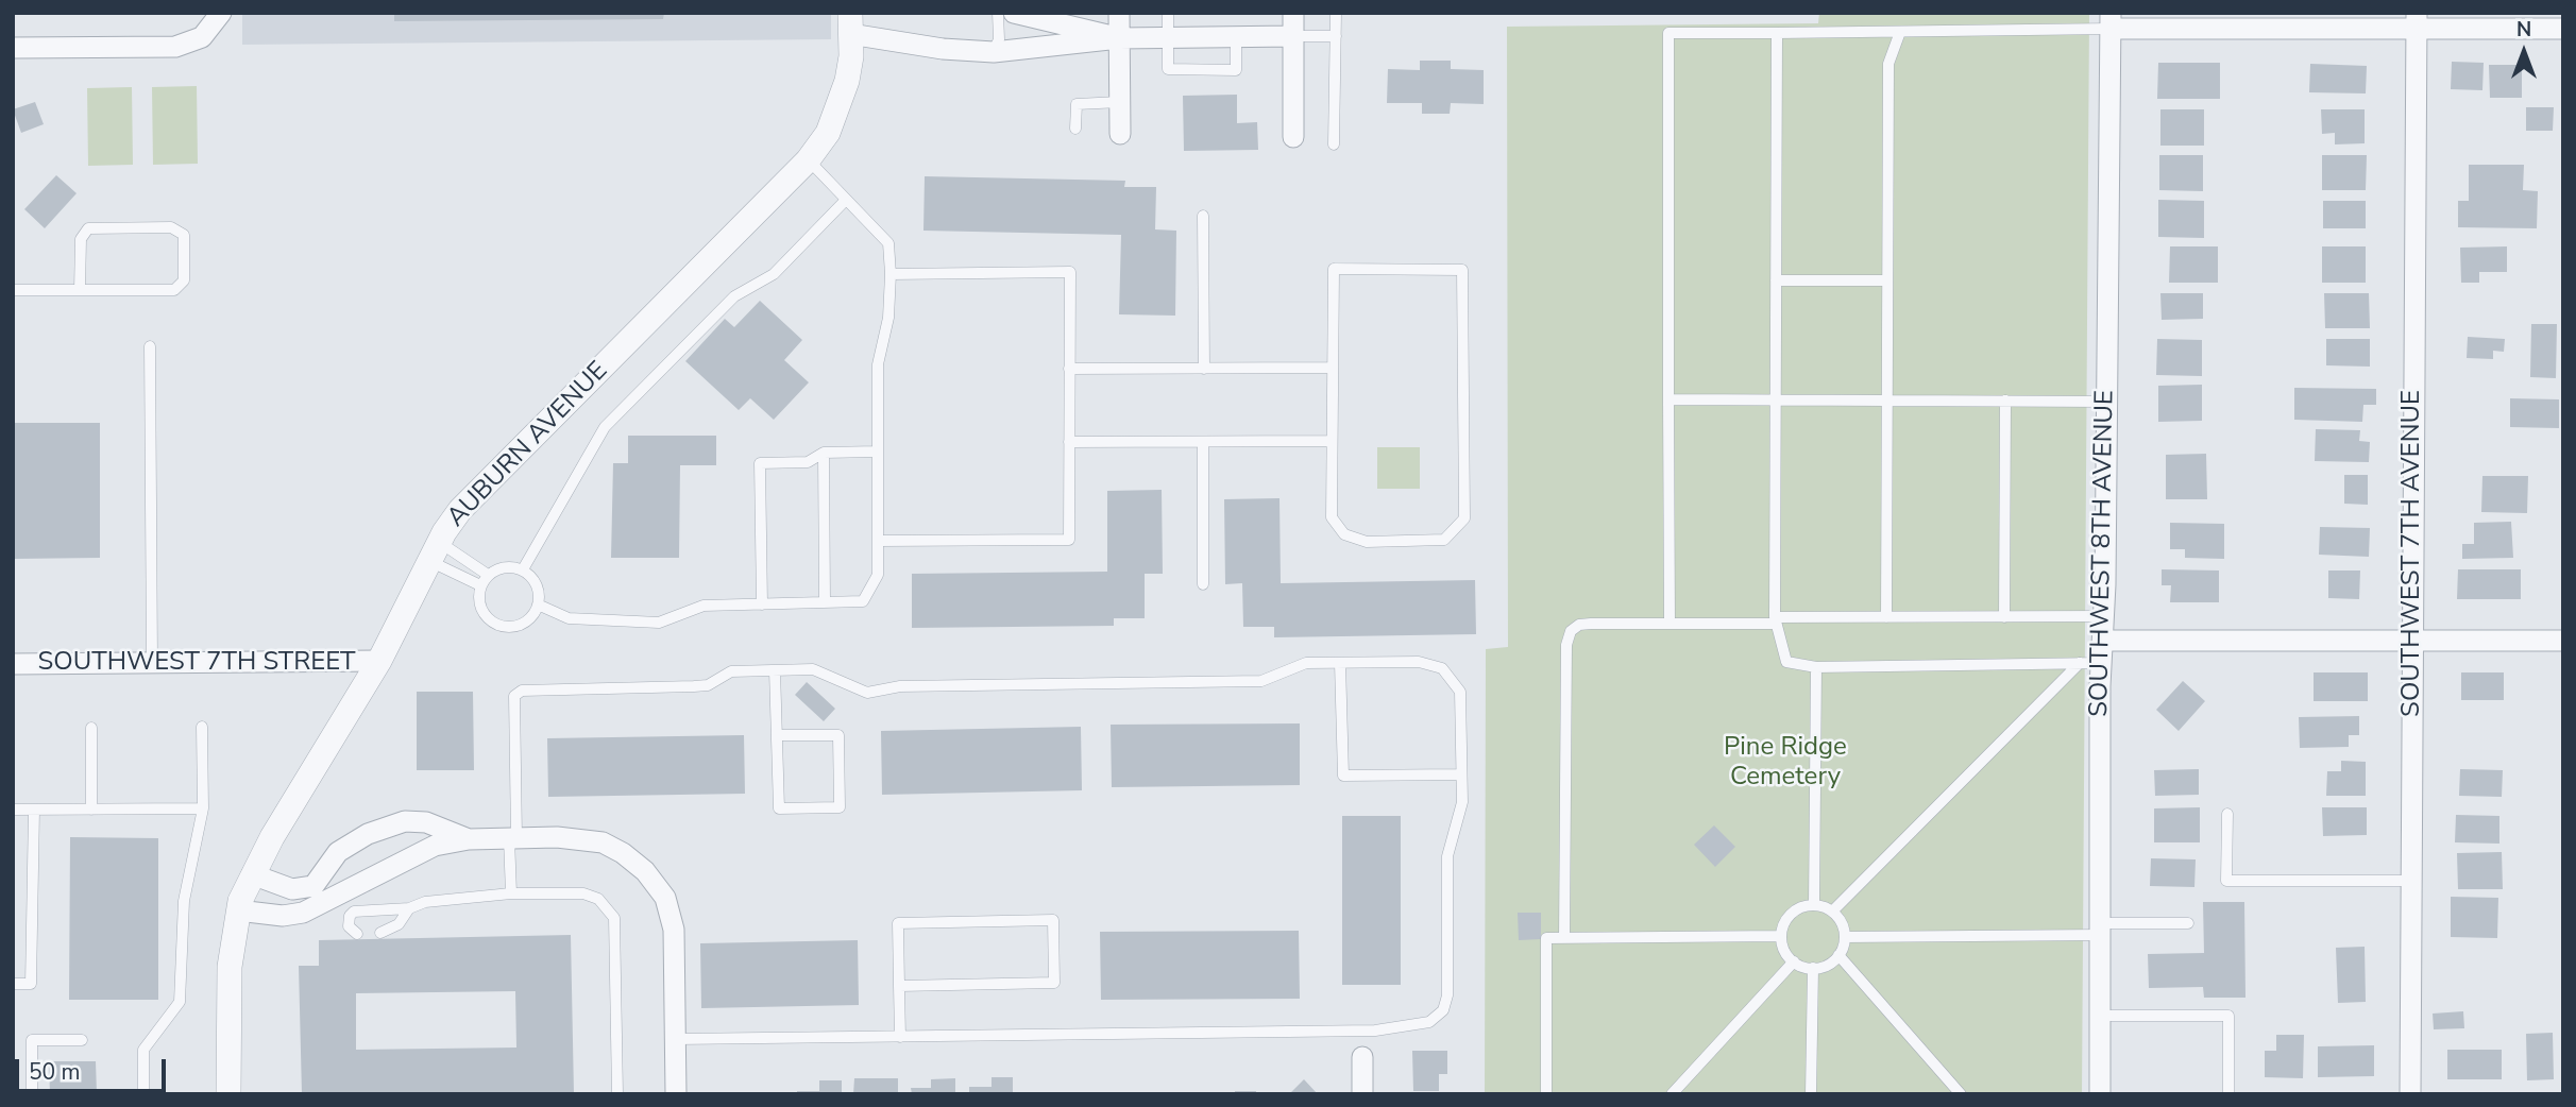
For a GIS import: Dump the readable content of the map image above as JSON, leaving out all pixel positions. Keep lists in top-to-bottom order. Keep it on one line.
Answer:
{"streets":{"street":["AUBURN AVENUE","SOUTHWEST 8TH AVENUE","SOUTHWEST 7TH AVENUE","SOUTHWEST 7TH STREET"]},"crossings":[["AUBURN AVENUE","SOUTHWEST 7TH STREET"]],"parks":["Pine Ridge Cemetery"],"scale_bar":"50 m","north":"top"}
